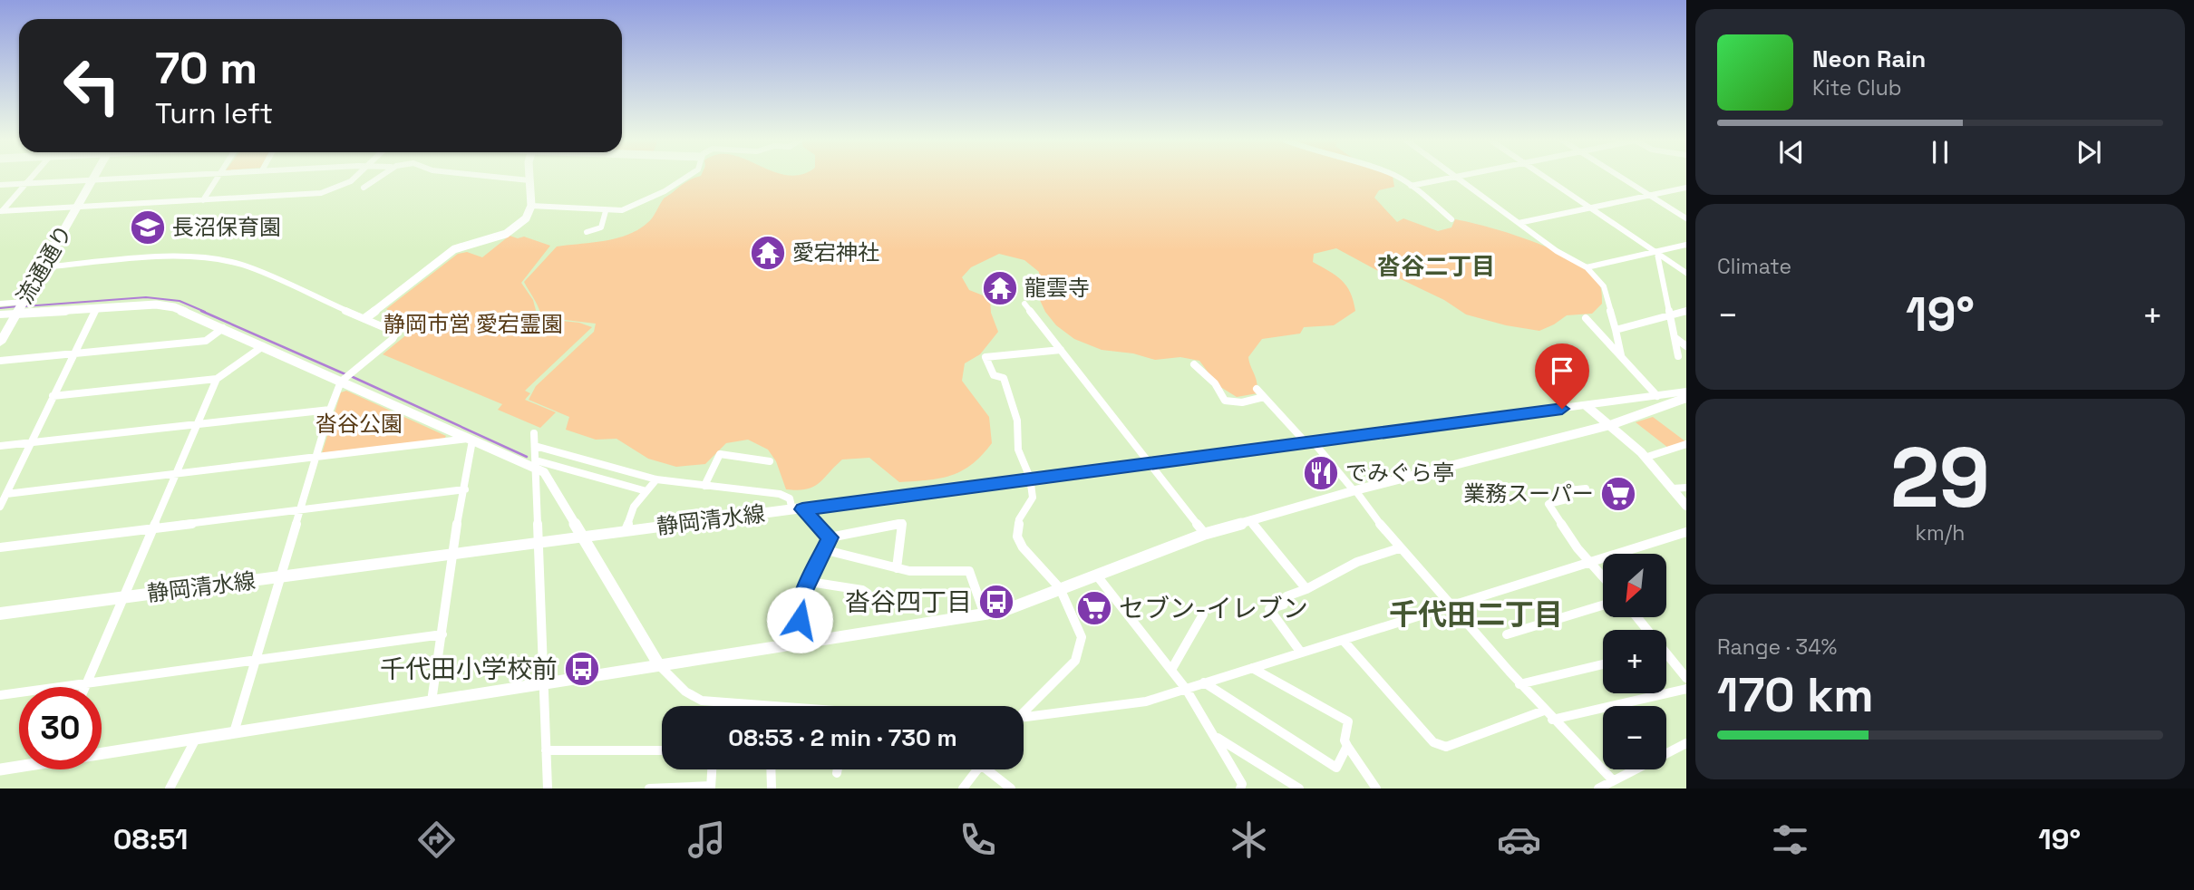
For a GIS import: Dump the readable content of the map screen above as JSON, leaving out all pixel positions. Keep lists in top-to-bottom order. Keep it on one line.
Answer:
{"streets":{"main road":["流通通り","静岡清水線"]},"districts":["沓谷二丁目","千代田二丁目"],"parks":["静岡市営 愛宕霊園","沓谷公園"],"places":{"school or university":["長沼保育園"],"temple":["愛宕神社","龍雲寺"],"restaurant":["でみぐら亭"],"supermarket":["業務スーパー","セブン-イレブン"],"bus stop":["沓谷四丁目","千代田小学校前"]},"north":"bottom left","page":{"turn":["70 m","Turn left"],"song":["Neon Rain","Kite Club"],"tile":["Climate",["29","km/h"],["Range · 34%","170 km"]],"heat":["−","19°","+"],"map_buttons":["+","−"],"limit":"30","trip":"08:53 · 2 min · 730 m","tabs":["08:51","19°"]}}
